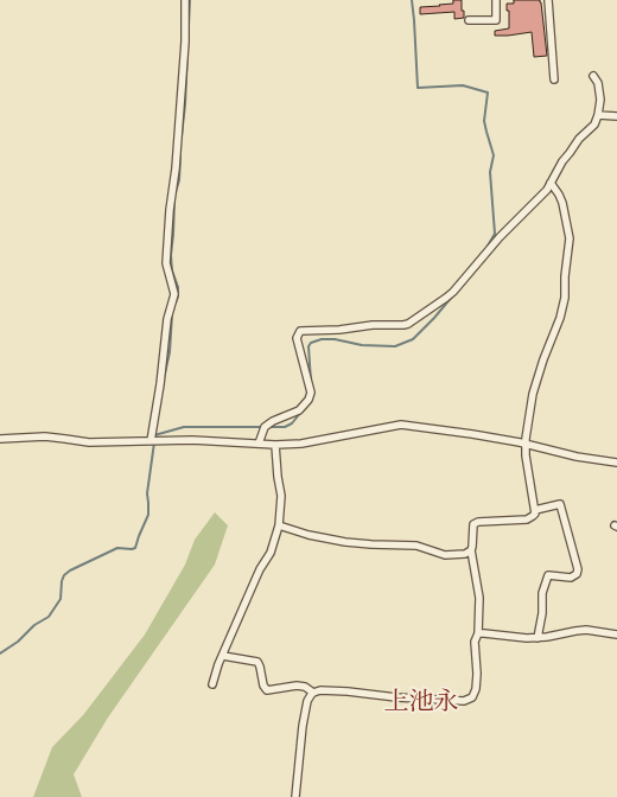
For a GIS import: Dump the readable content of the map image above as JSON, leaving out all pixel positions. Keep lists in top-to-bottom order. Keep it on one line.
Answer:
{"districts":["上池永"]}
